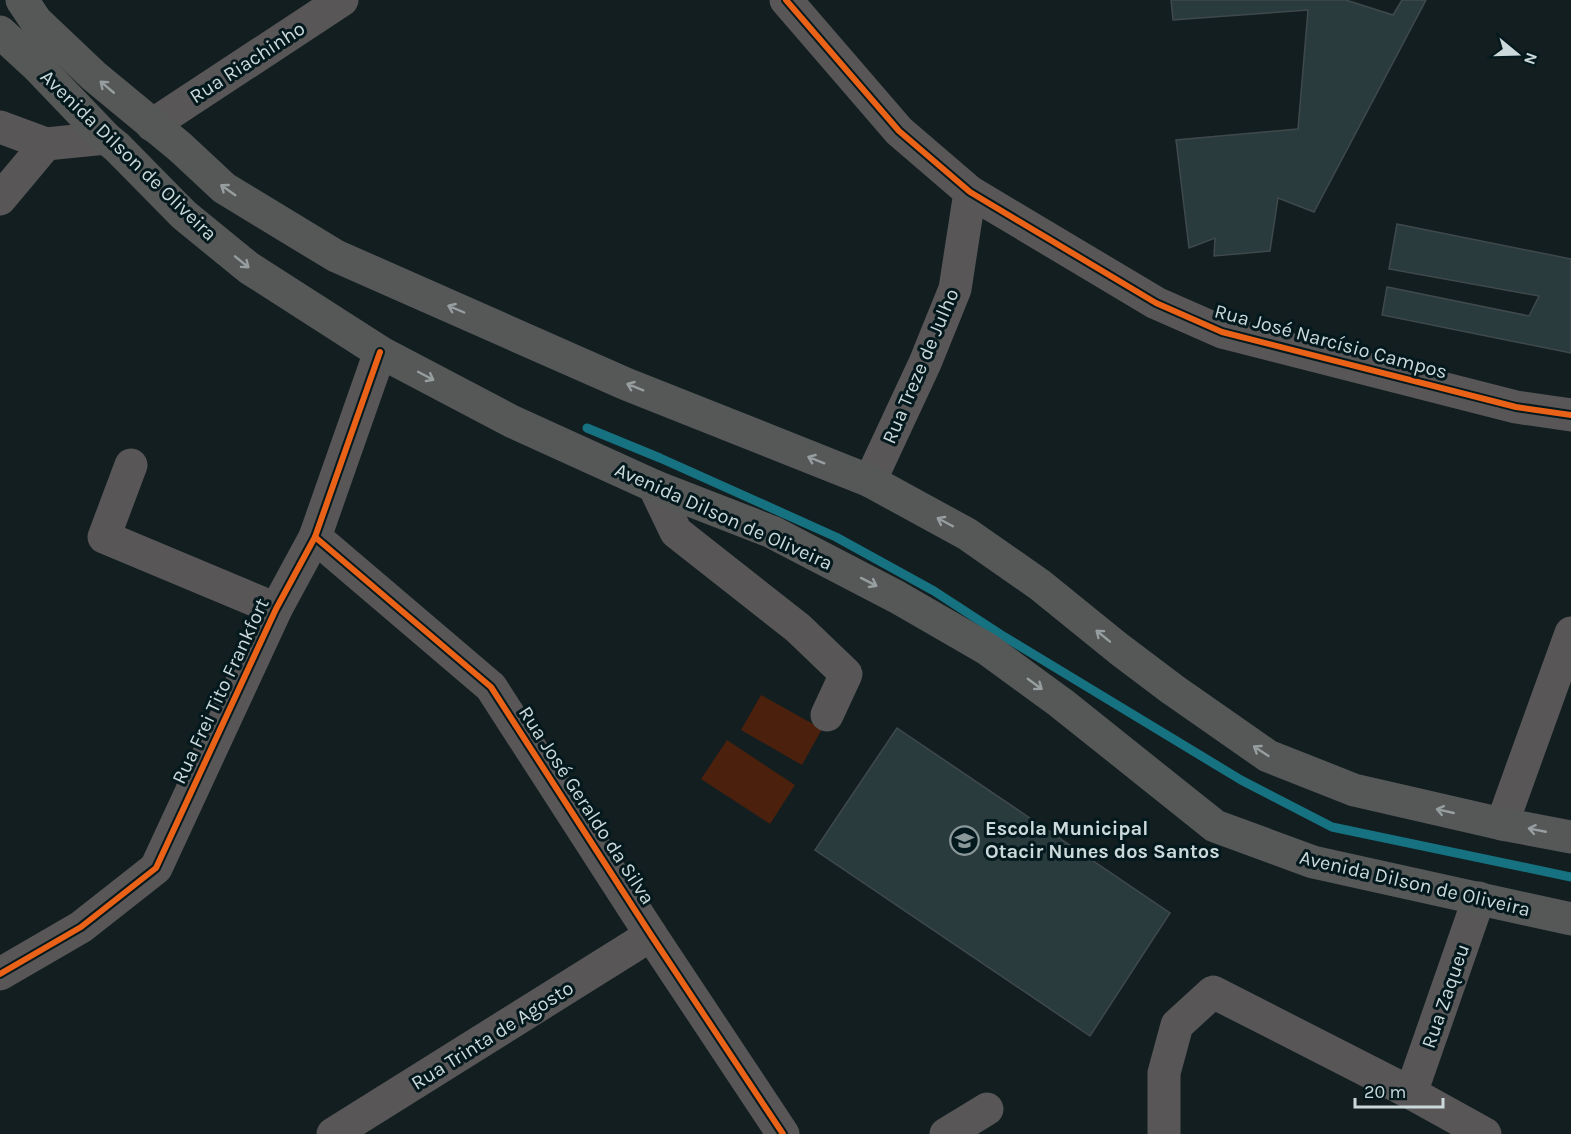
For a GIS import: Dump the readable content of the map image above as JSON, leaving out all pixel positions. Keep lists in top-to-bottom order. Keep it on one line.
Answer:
{"streets":{"main road":["Avenida Dilson de Oliveira"],"street":["Rua Riachinho","Rua José Narcísio Campos","Rua Treze de Julho","Rua Frei Tito Frankfort","Rua José Geraldo da Silva","Rua Zaqueu","Rua Trinta de Agosto"]},"crossings":[["Rua Riachinho","Avenida Dilson de Oliveira"],["Avenida Dilson de Oliveira","Rua Treze de Julho"],["Avenida Dilson de Oliveira","Rua Frei Tito Frankfort"],["Avenida Dilson de Oliveira","Rua Zaqueu"],["Rua José Narcísio Campos","Rua Treze de Julho"],["Rua Frei Tito Frankfort","Rua José Geraldo da Silva"],["Rua José Geraldo da Silva","Rua Trinta de Agosto"]],"places":{"school or university":["Escola Municipal Otacir Nunes dos Santos"]},"scale_bar":"20 m","north":"right"}
